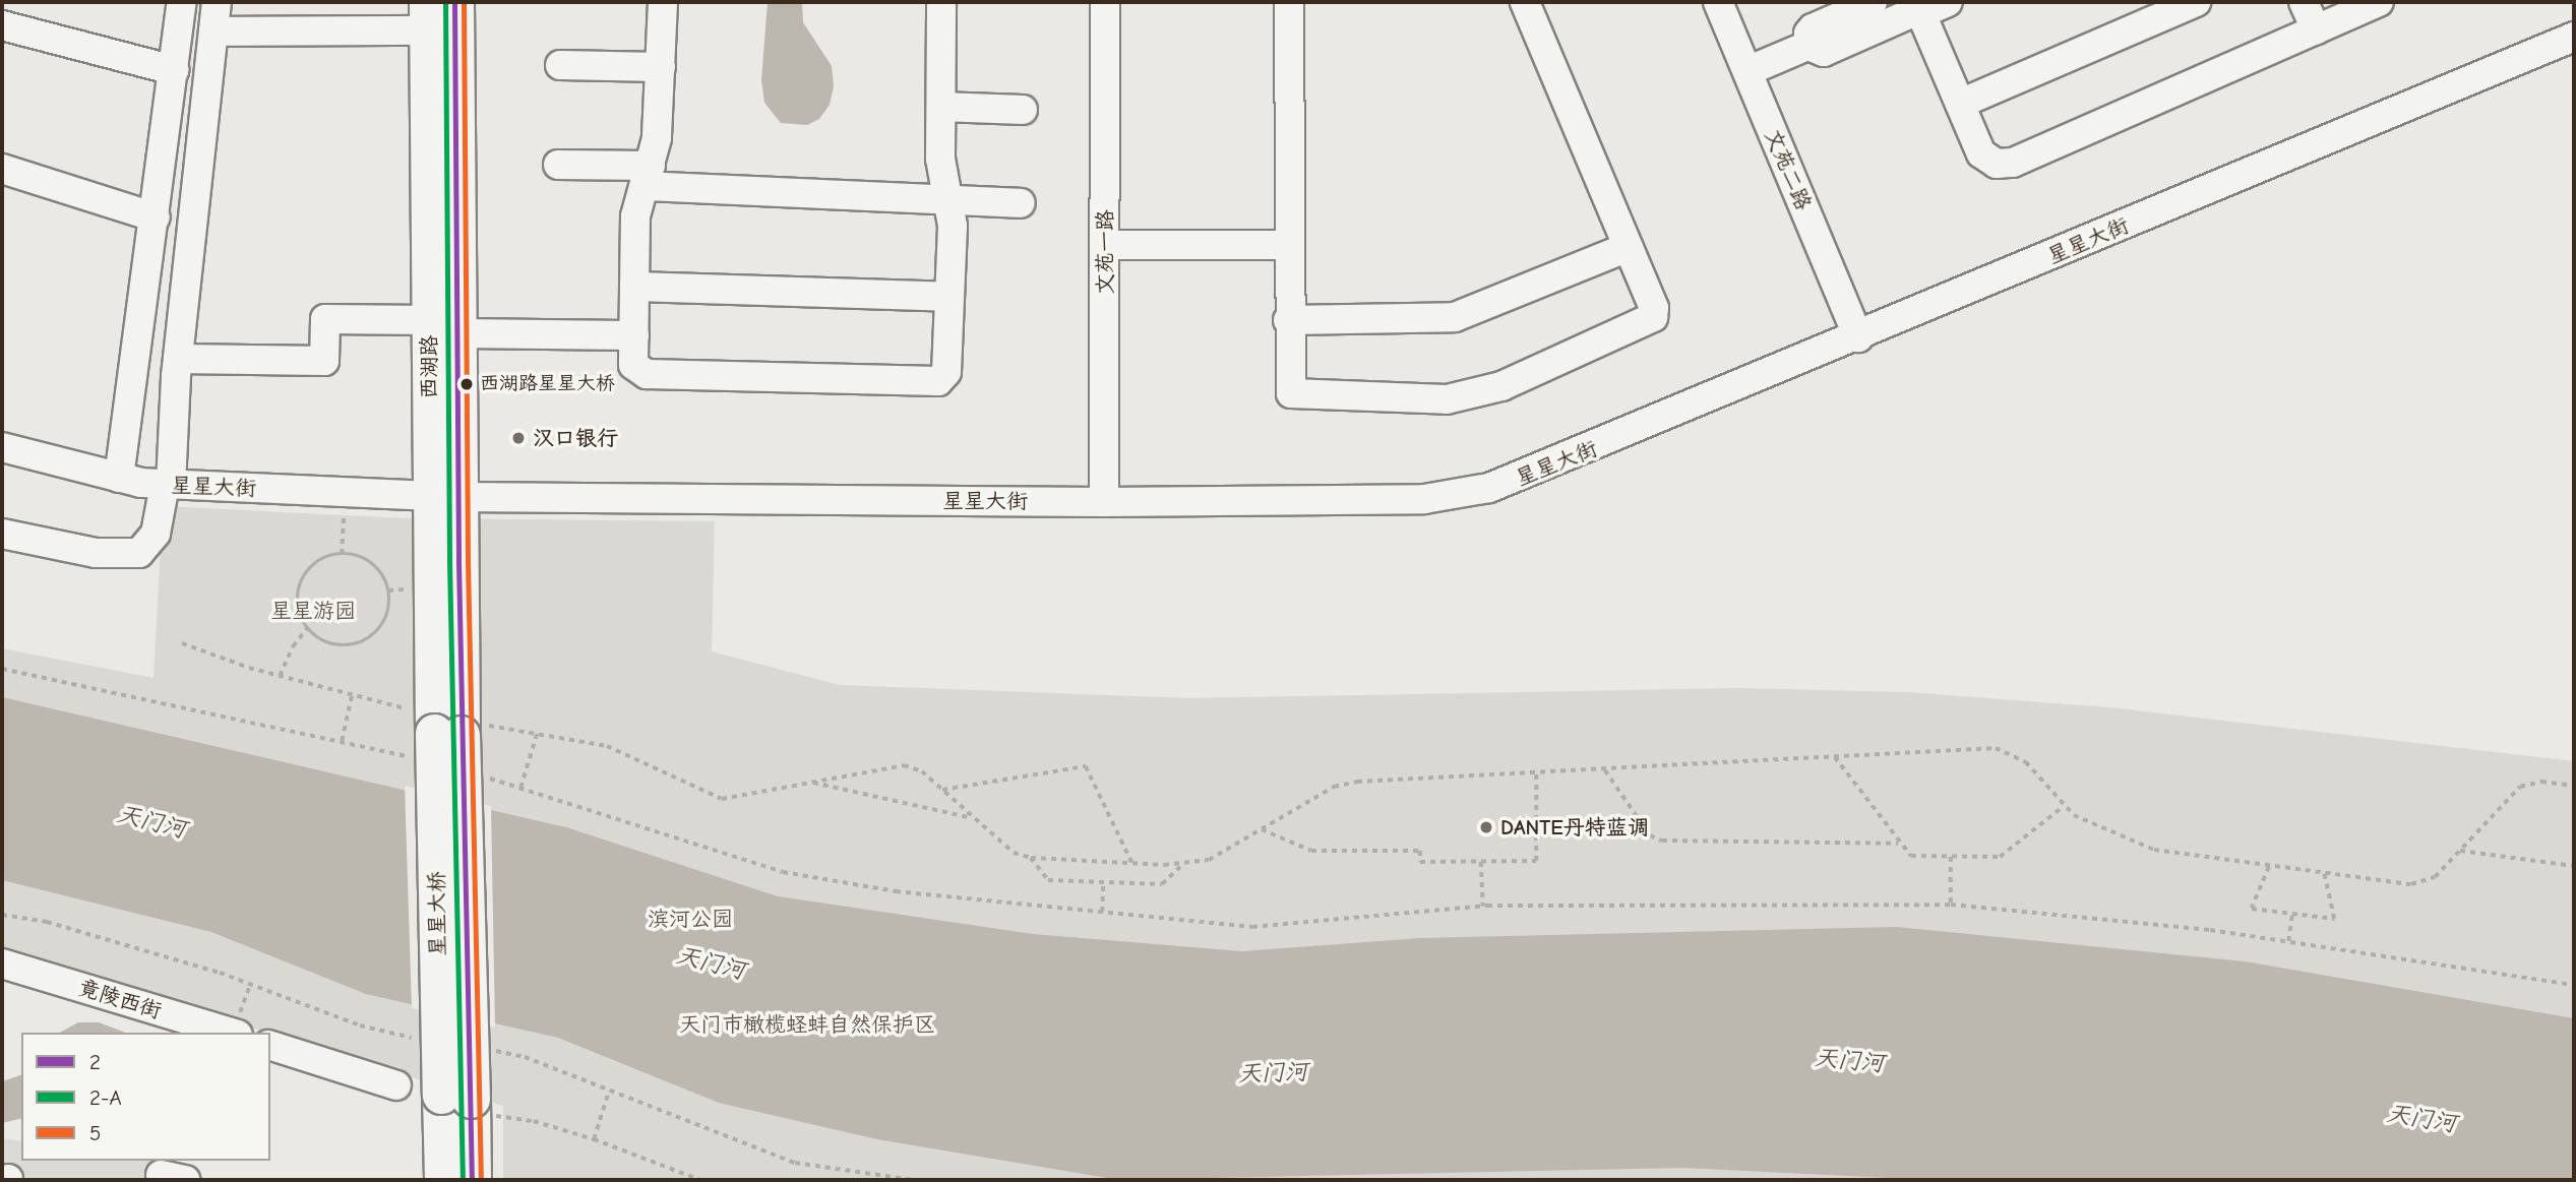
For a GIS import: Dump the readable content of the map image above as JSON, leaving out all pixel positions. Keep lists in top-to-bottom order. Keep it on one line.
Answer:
{"streets":{"main road":["西湖路","星星大桥"],"street":["文苑二路","星星大街","文苑一路","竟陵西街"]},"crossings":[["文苑二路","星星大街"],["星星大街","文苑一路"],["星星大街","西湖路"],["西湖路","星星大桥"]],"water":["天门河"],"parks":["星星游园","滨河公园","天门市橄榄蛏蚌自然保护区"],"places":["西湖路星星大桥","汉口银行","DANTE丹特蓝调"],"lines":["transit line 2","transit line 2-A","transit line 5"],"legend":["2","2-A","5"]}
